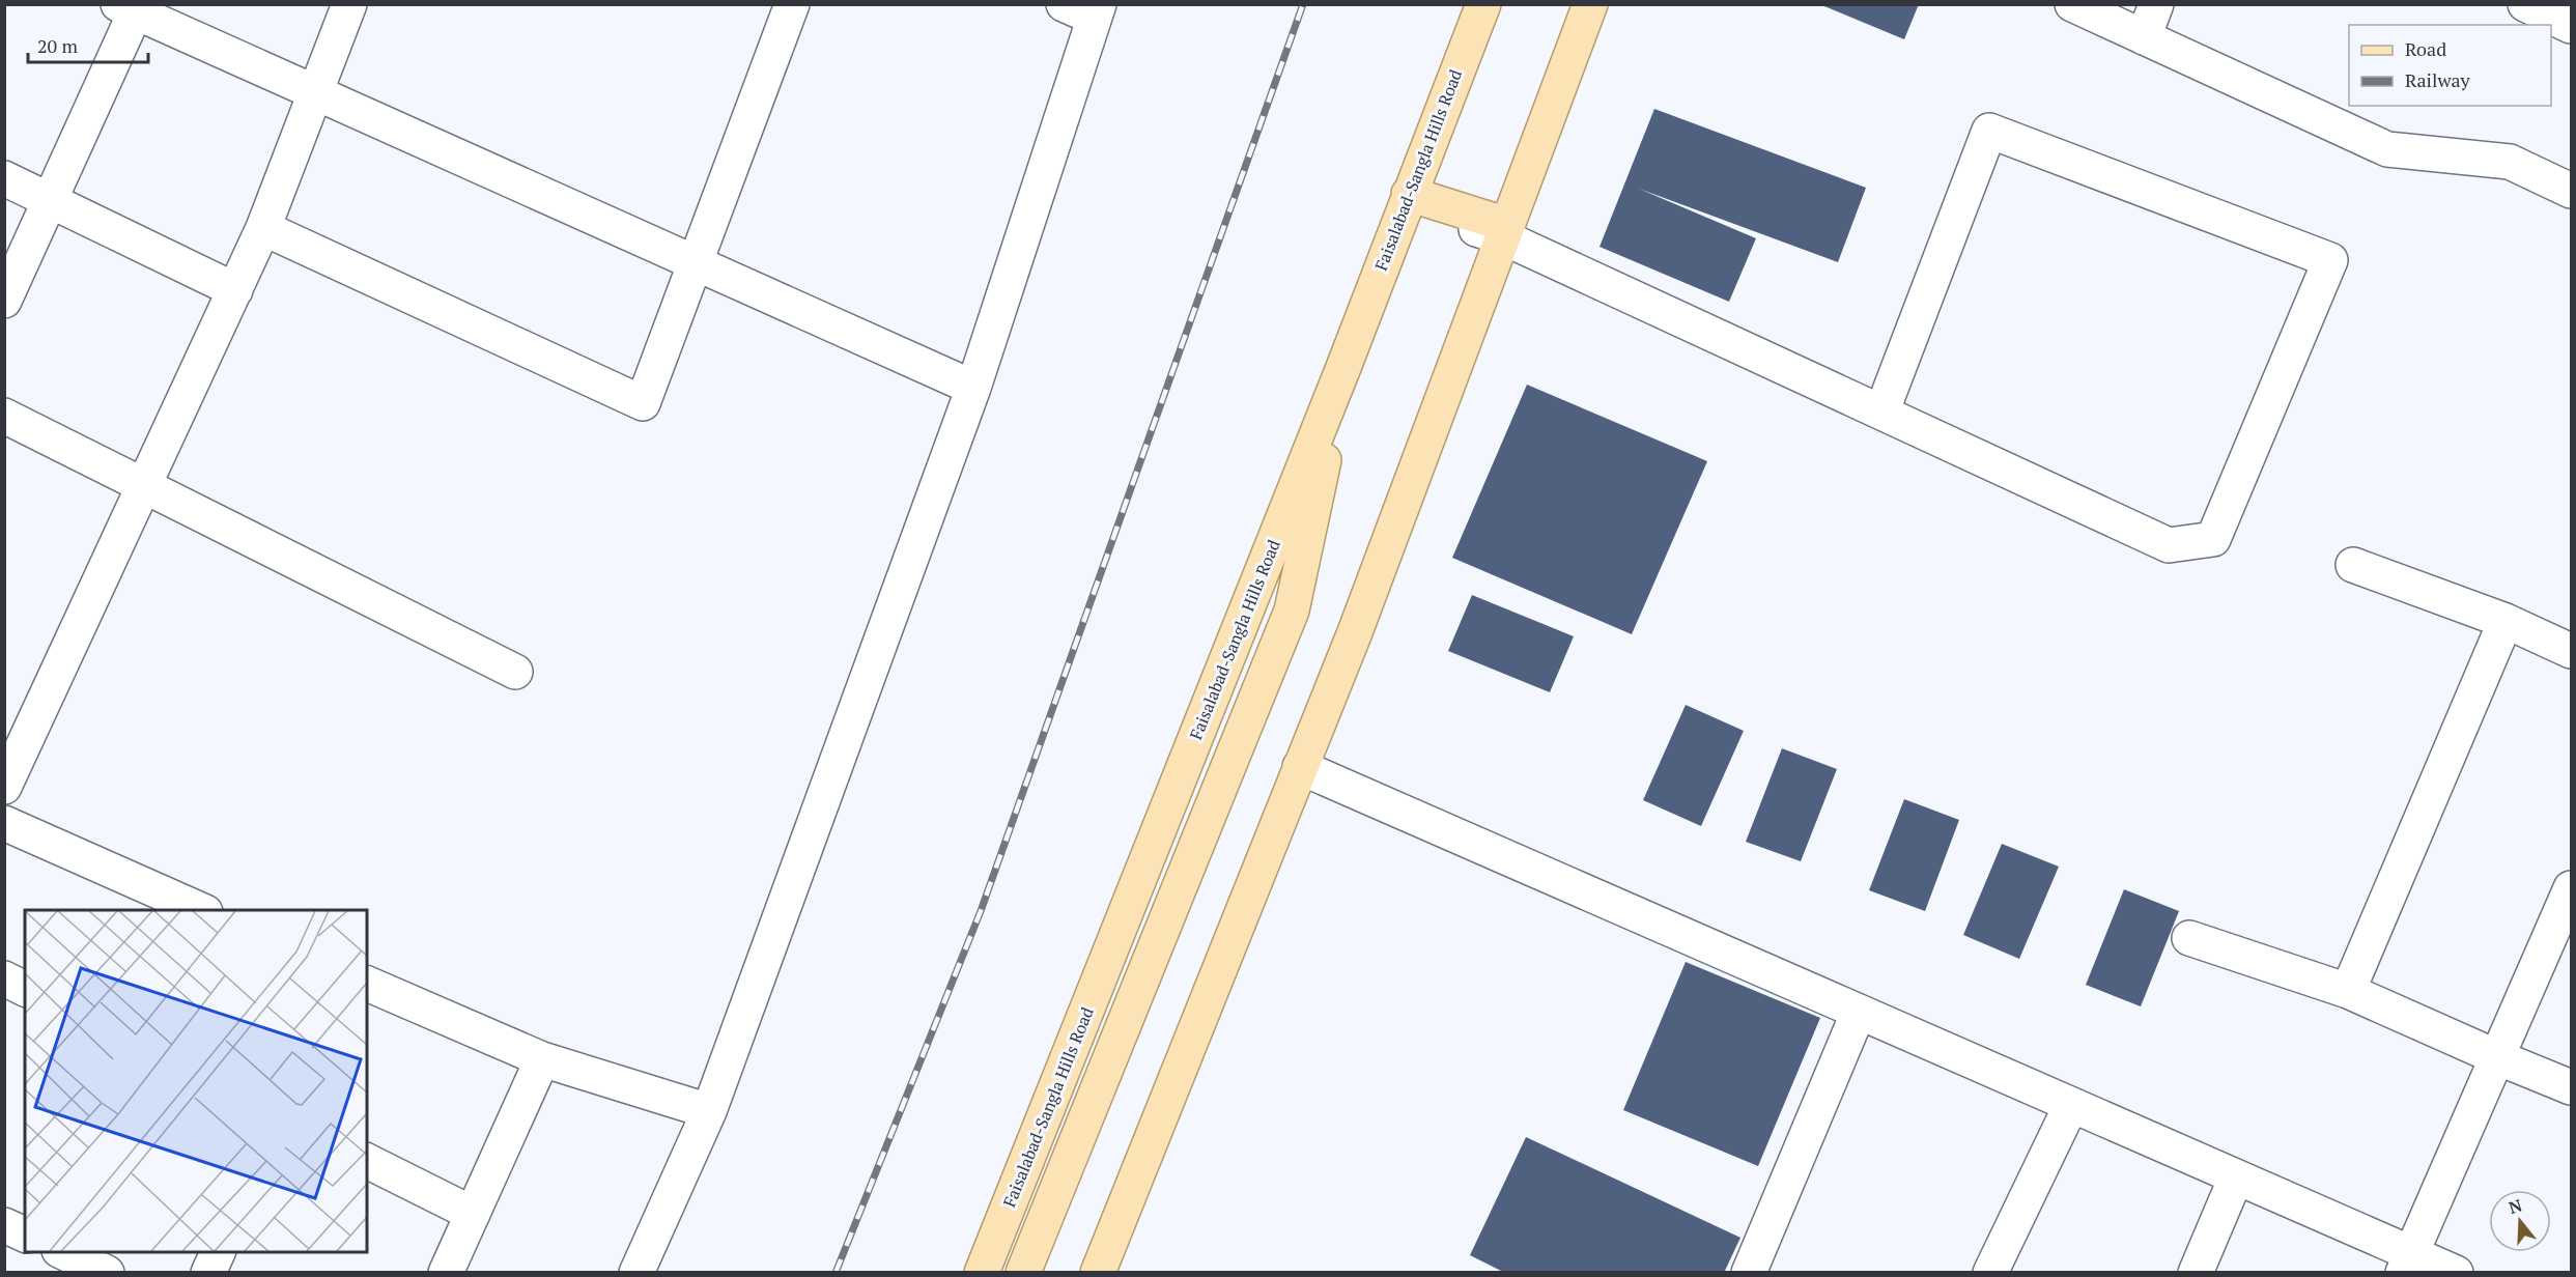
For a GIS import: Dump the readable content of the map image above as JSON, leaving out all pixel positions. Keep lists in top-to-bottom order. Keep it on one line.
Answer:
{"streets":{"main road":["Faisalabad-Sangla Hills Road"]},"legend":["Road","Railway"],"scale_bar":"20 m","north":"top"}
